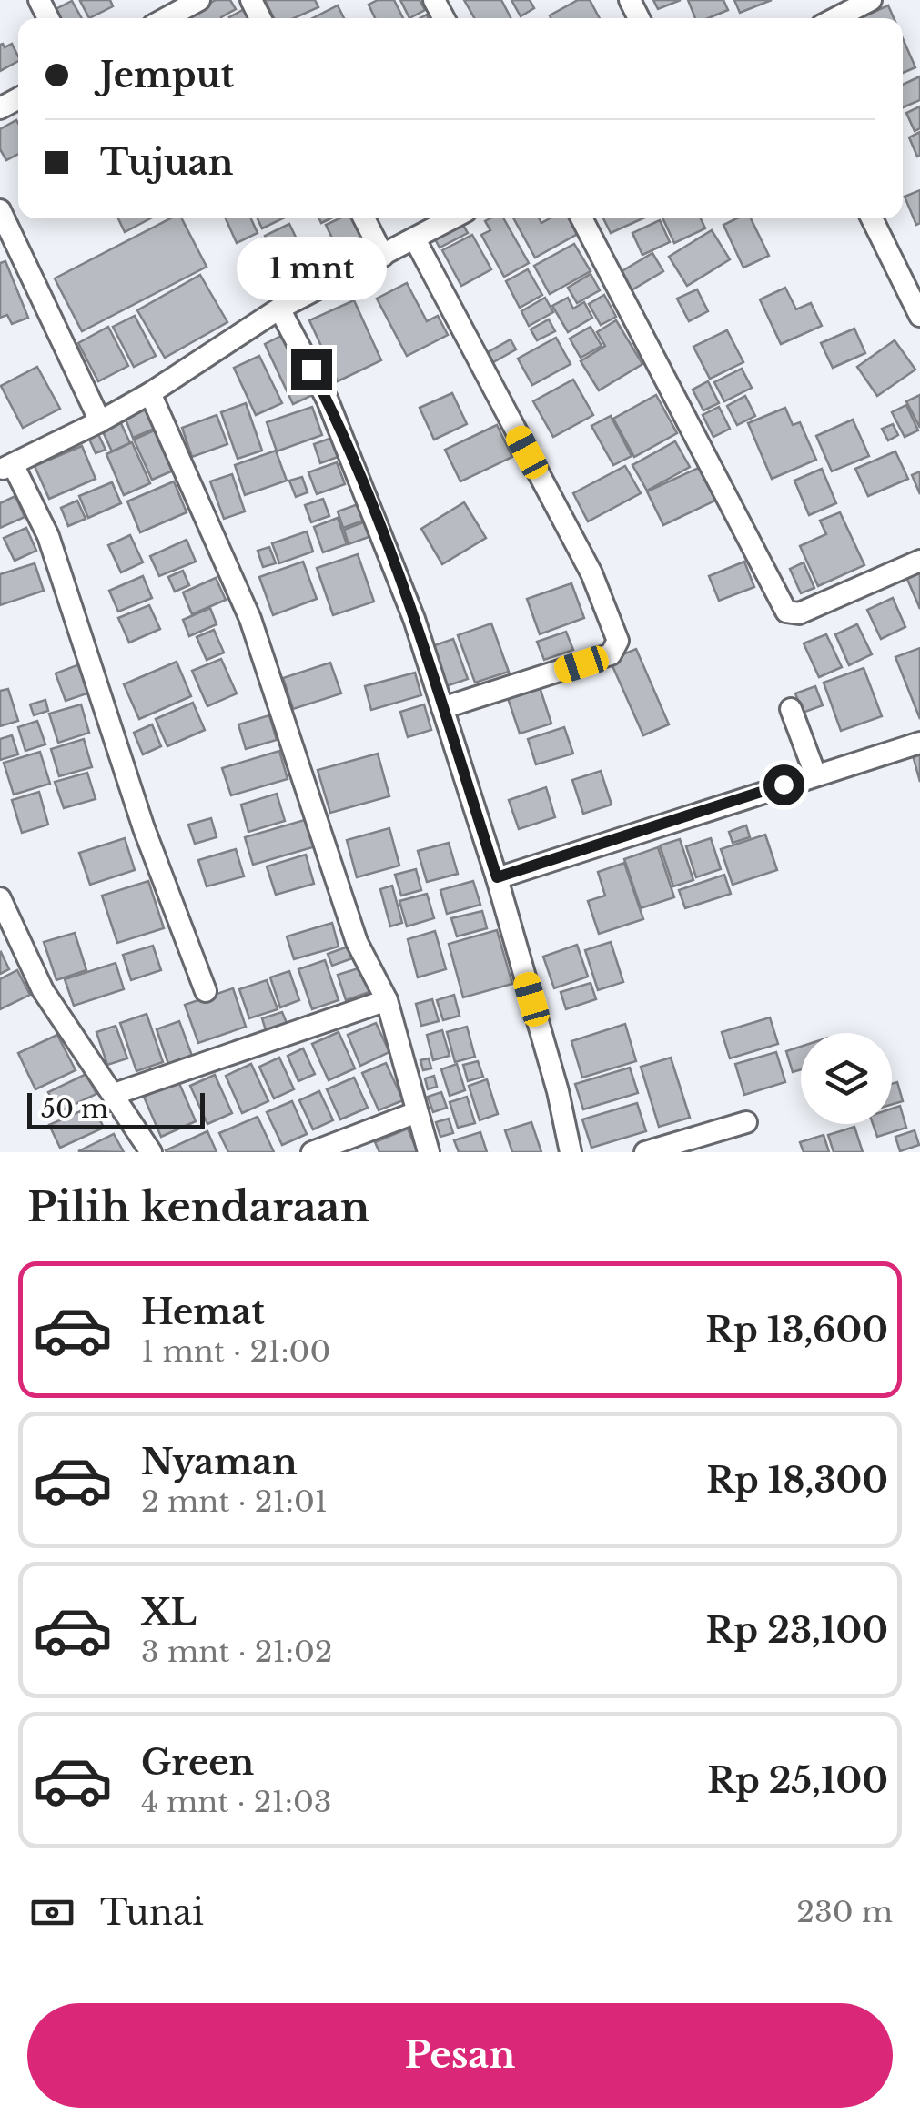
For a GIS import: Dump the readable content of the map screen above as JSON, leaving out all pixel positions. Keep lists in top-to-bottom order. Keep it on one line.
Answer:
{"scale_bar":"50 m","page":{"banner":["Jemput","Tujuan"],"bubble":"1 mnt","scale":"50 m","heading":"Pilih kendaraan","list":[{"name":"Hemat","note":"1 mnt · 21:00","value":"Rp 13,600"},{"name":"Nyaman","note":"2 mnt · 21:01","value":"Rp 18,300"},{"name":"XL","note":"3 mnt · 21:02","value":"Rp 23,100"},{"name":"Green","note":"4 mnt · 21:03","value":"Rp 25,100"}],"pay":["Tunai","230 m"],"buttons":"Pesan"}}
